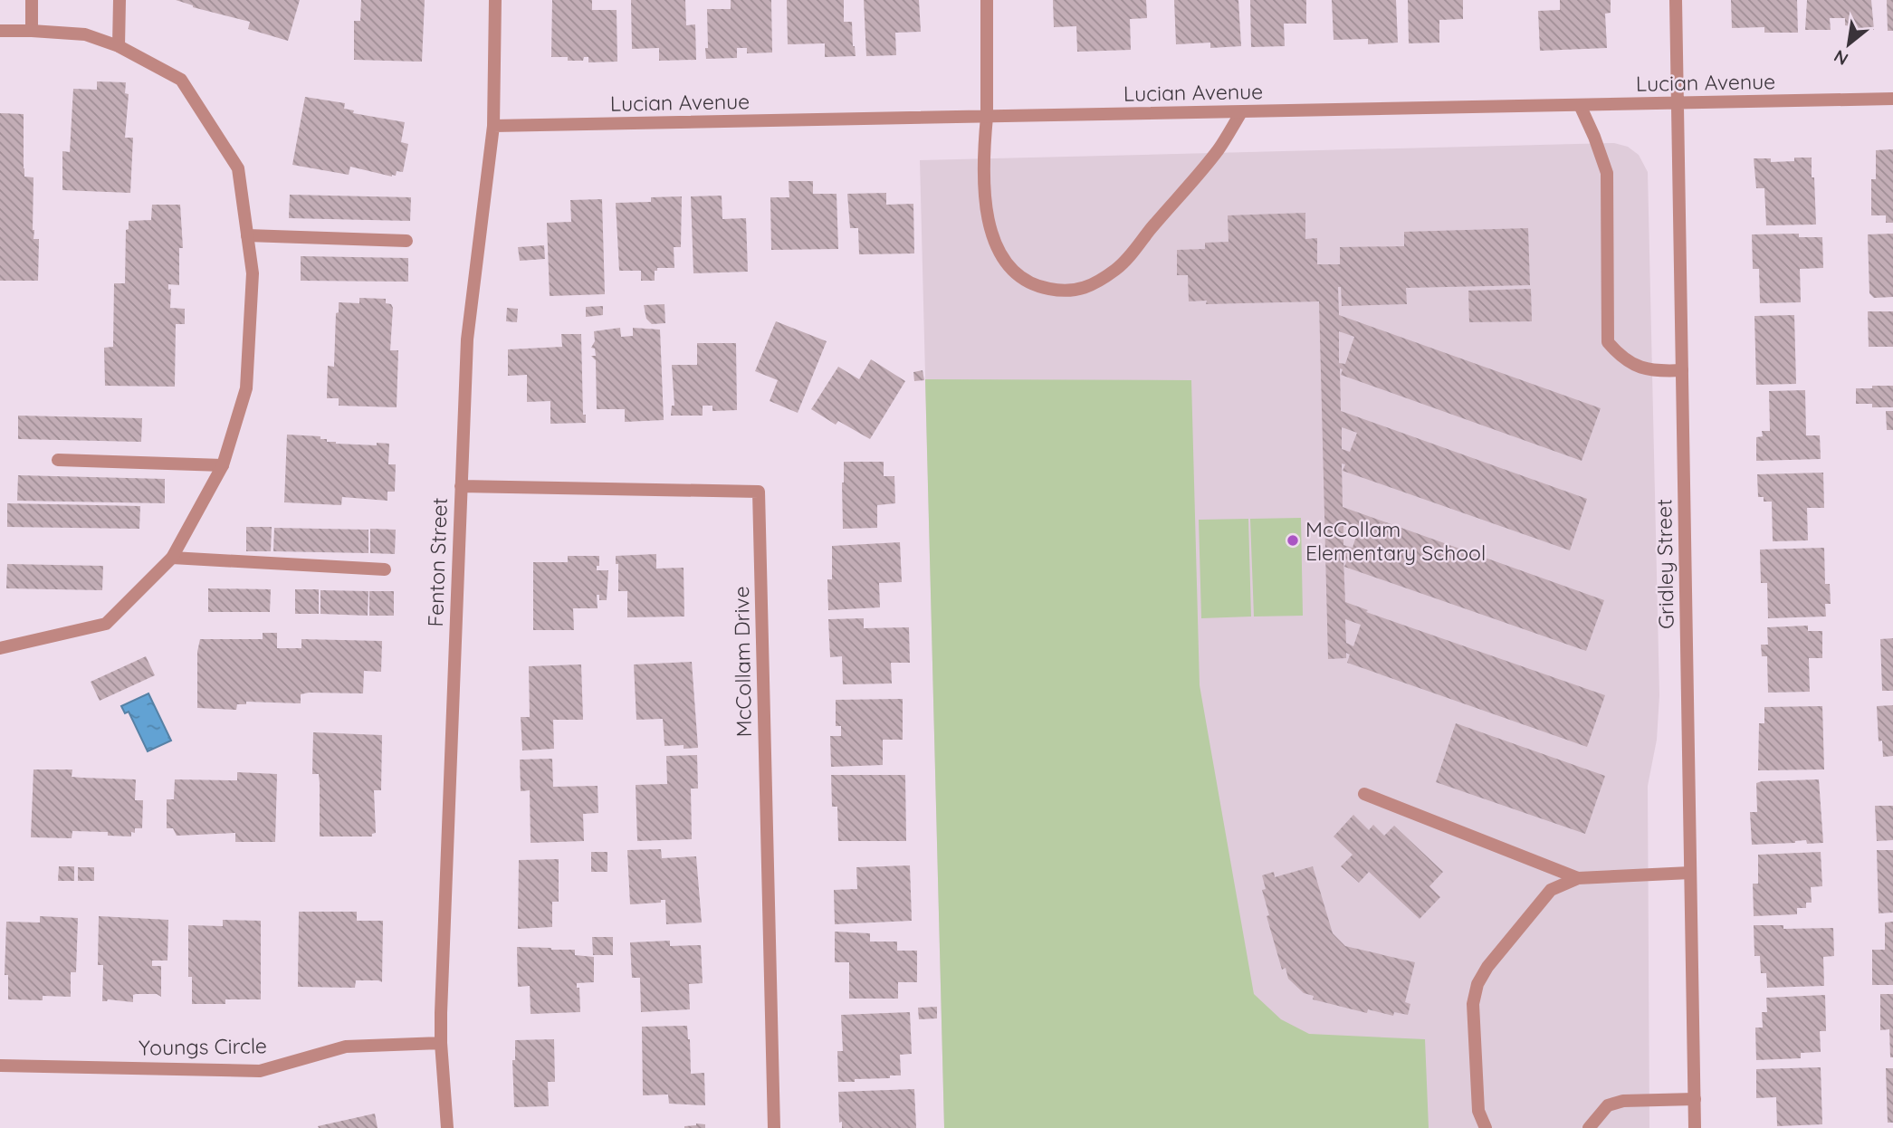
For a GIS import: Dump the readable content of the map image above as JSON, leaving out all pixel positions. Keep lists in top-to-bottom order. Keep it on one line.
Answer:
{"streets":{"street":["Lucian Avenue","Fenton Street","Gridley Street","McCollam Drive","Youngs Circle"]},"crossings":[["Lucian Avenue","Fenton Street"],["Lucian Avenue","Gridley Street"],["Fenton Street","McCollam Drive"],["Fenton Street","Youngs Circle"]],"places":["McCollam Elementary School"],"north":"bottom left"}
